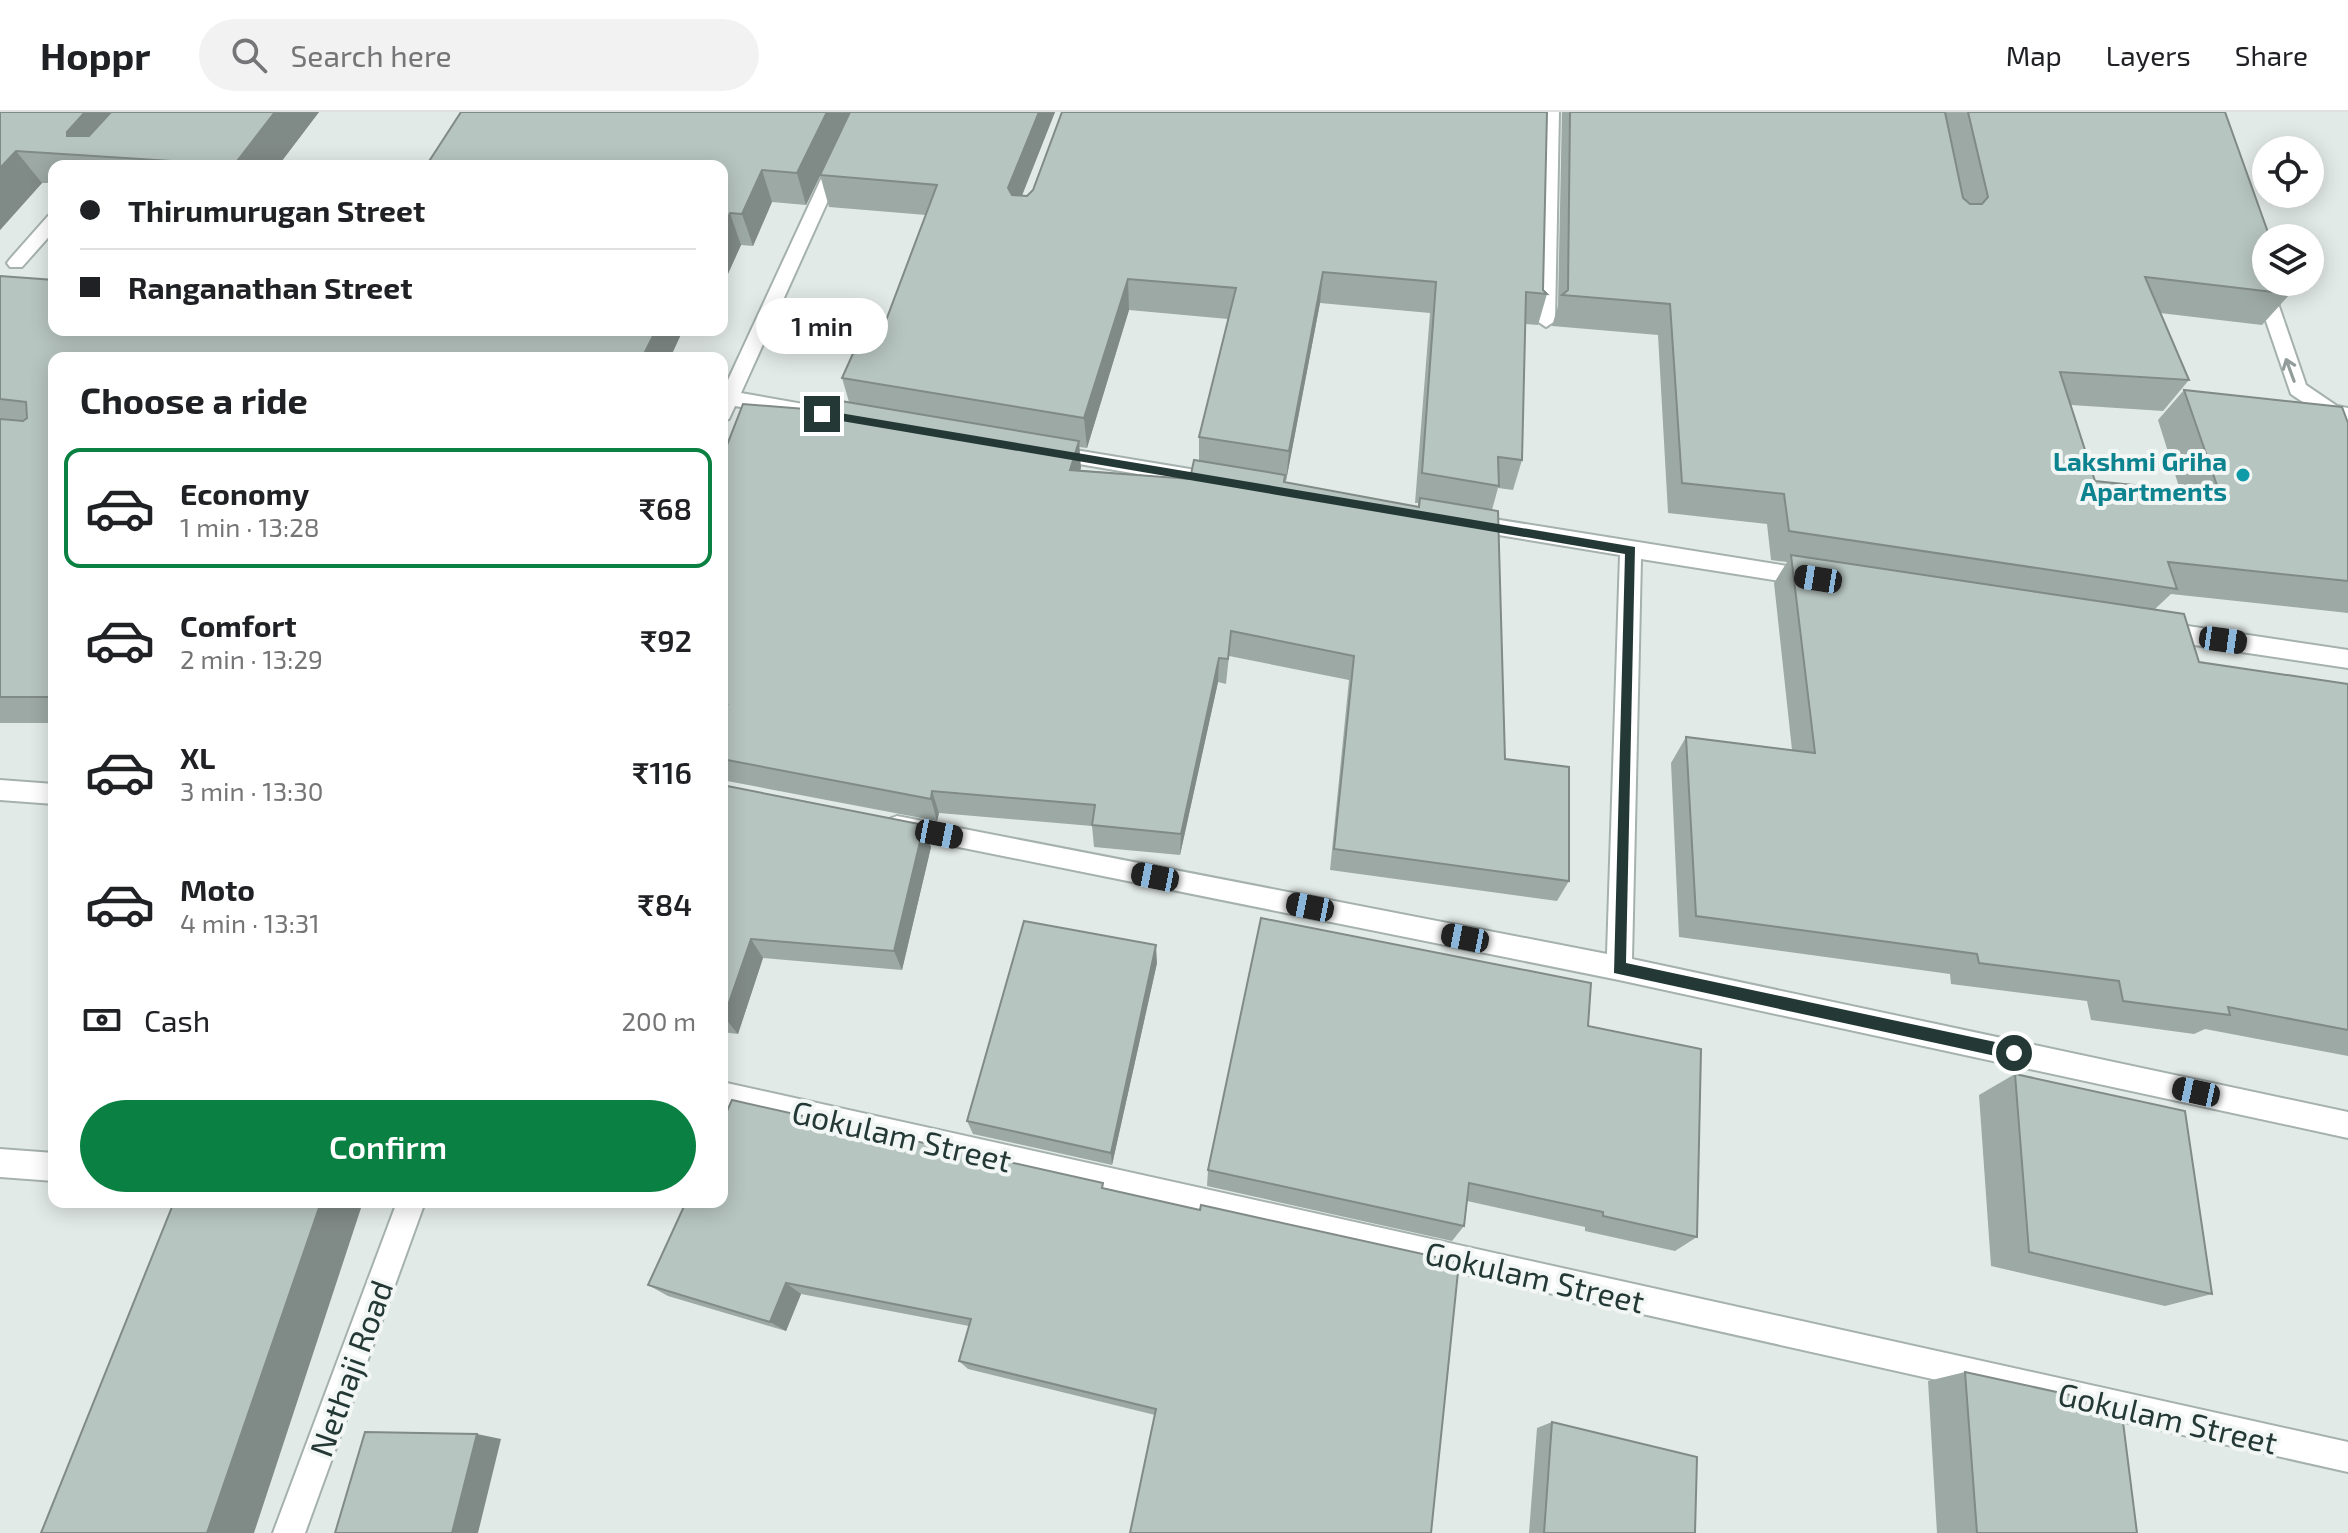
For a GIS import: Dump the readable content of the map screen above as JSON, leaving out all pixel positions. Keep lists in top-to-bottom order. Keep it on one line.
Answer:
{"streets":{"street":["Gokulam Street","Nethaji Road"]},"places":["Lakshmi Griha Apartments"],"page":{"header":"Hoppr","search":"Search here","nav":["Map","Layers","Share"],"banner":["Thirumurugan Street","Ranganathan Street"],"bubble":"1 min","heading":"Choose a ride","list":[{"name":"Economy","note":"1 min · 13:28","value":"₹68"},{"name":"Comfort","note":"2 min · 13:29","value":"₹92"},{"name":"XL","note":"3 min · 13:30","value":"₹116"},{"name":"Moto","note":"4 min · 13:31","value":"₹84"}],"pay":["Cash","200 m"],"buttons":"Confirm"}}
